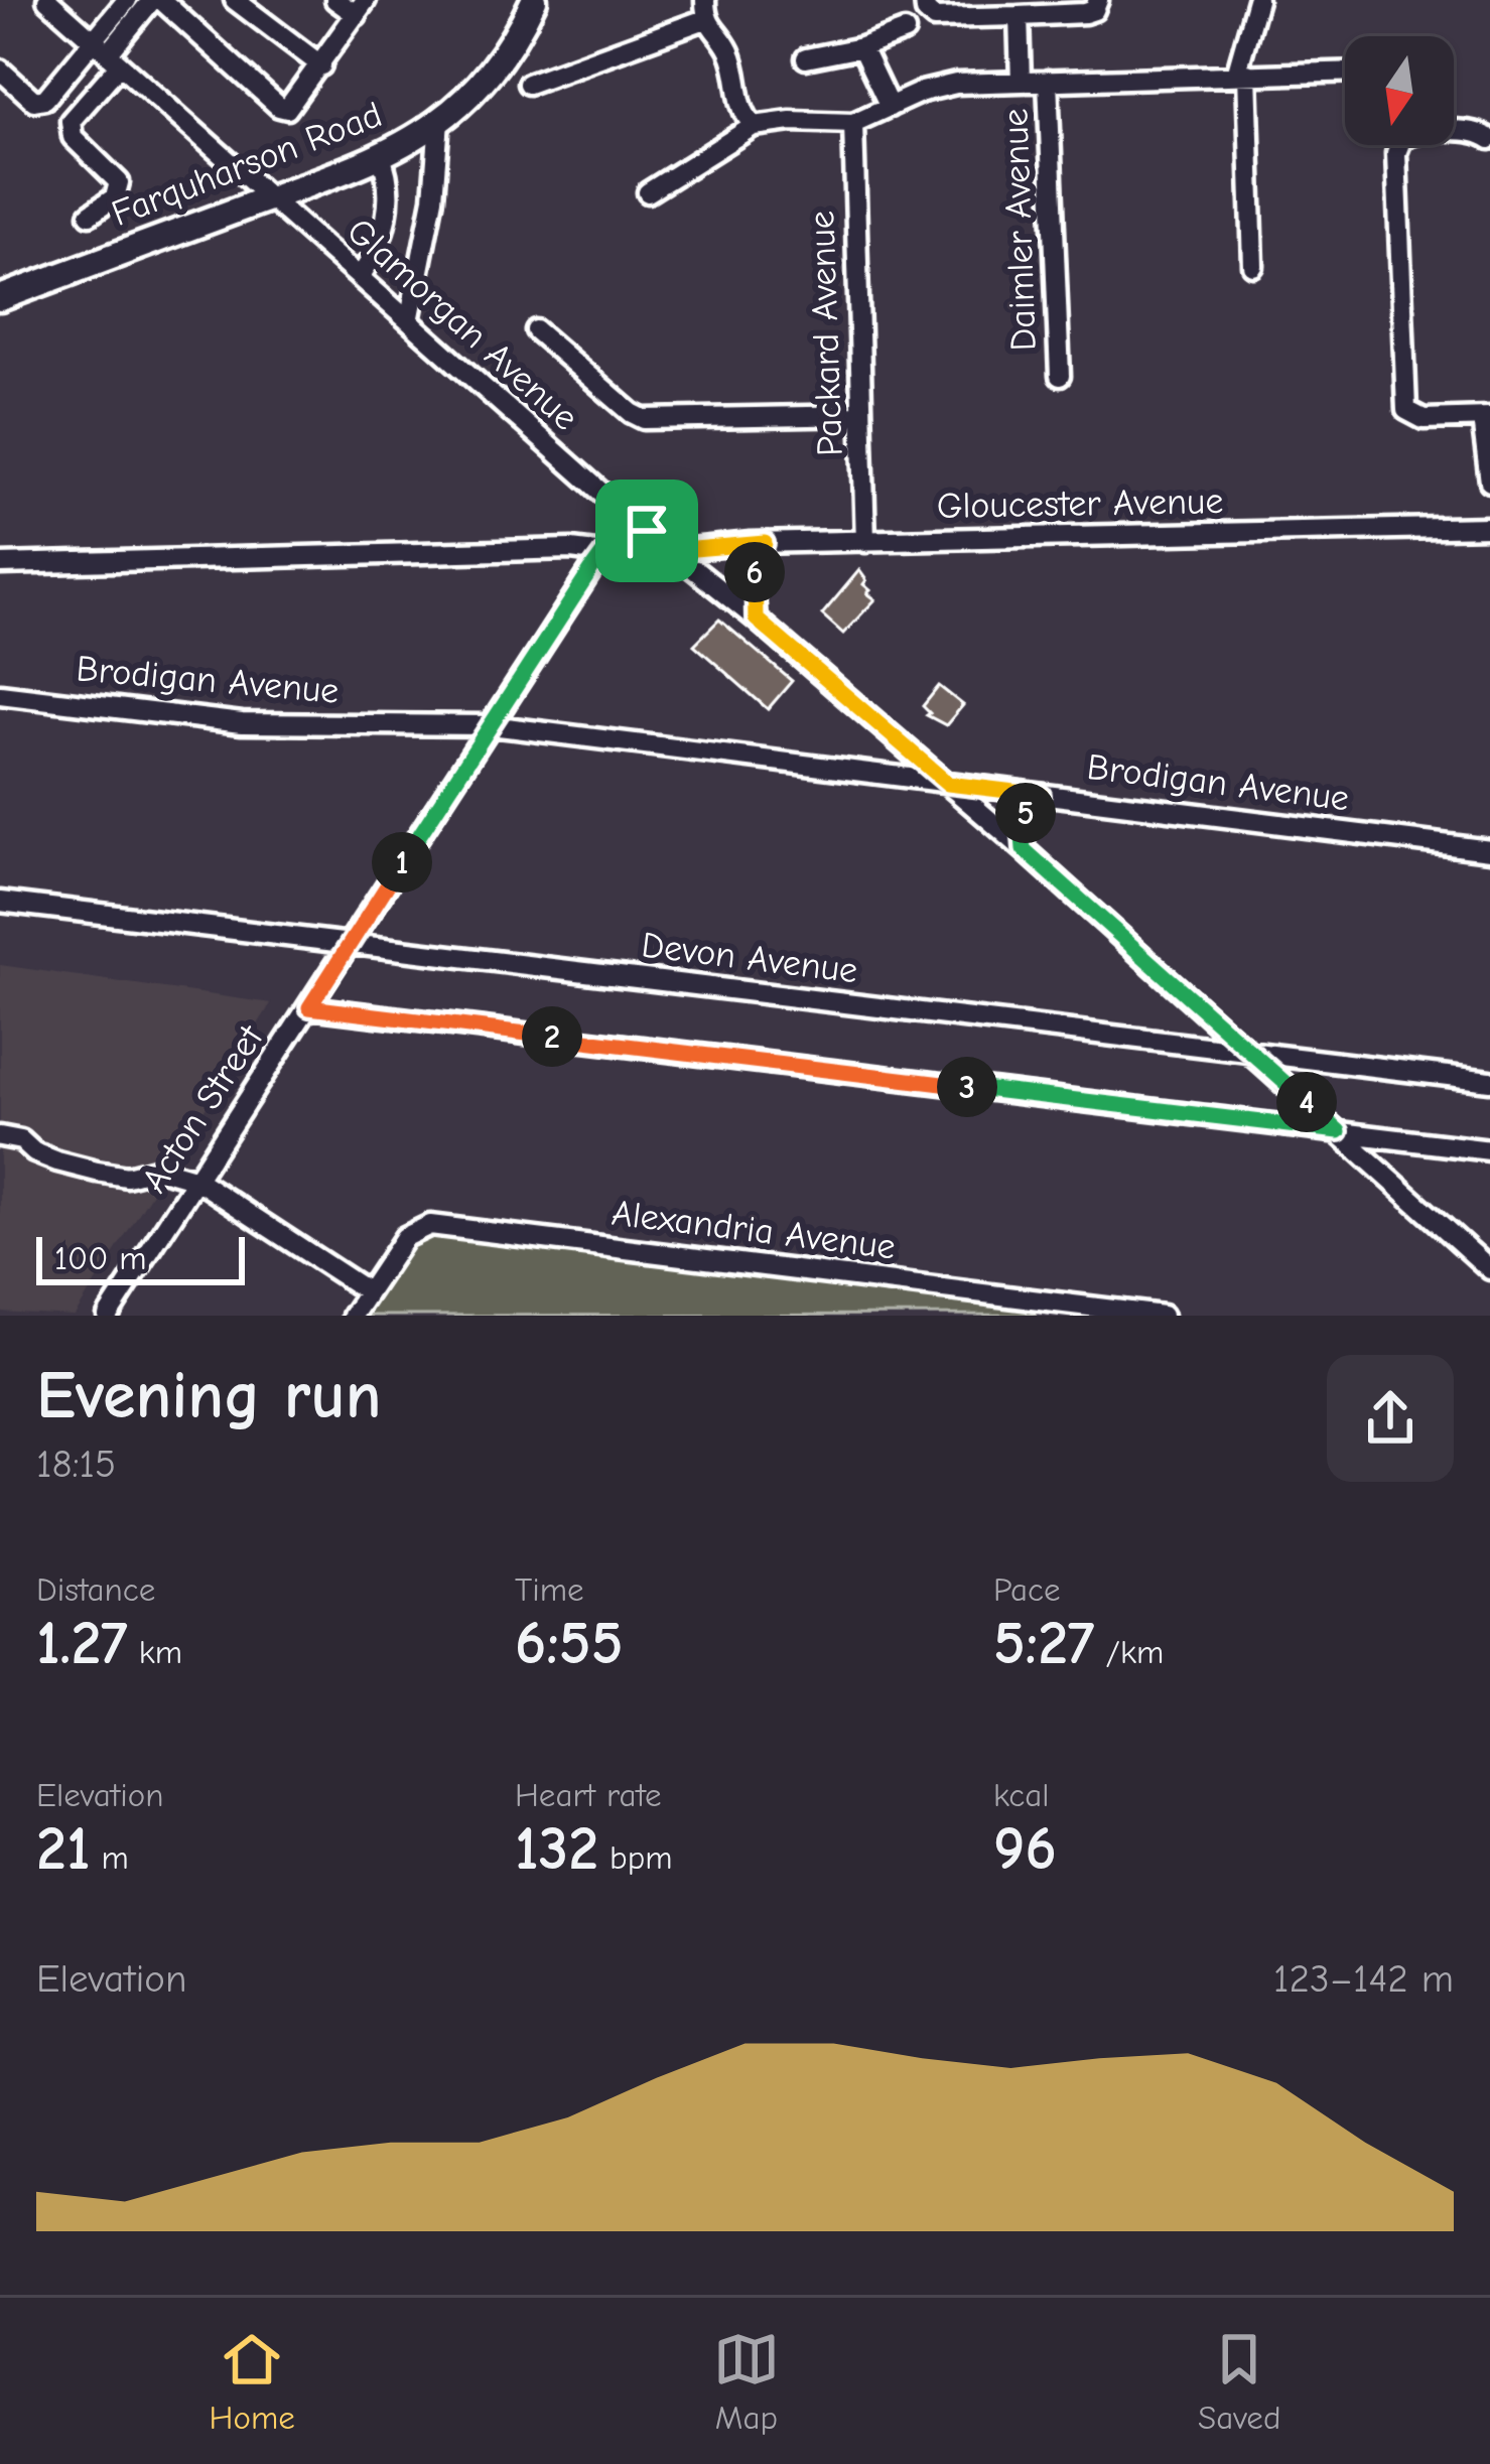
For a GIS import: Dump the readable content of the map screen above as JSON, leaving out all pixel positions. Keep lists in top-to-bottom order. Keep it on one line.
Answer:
{"streets":{"main road":["Farquharson Road"],"street":["Daimler Avenue","Glamorgan Avenue","Packard Avenue","Gloucester Avenue","Brodigan Avenue","Devon Avenue","Acton Street","Alexandria Avenue"]},"crossings":[["Farquharson Road","Glamorgan Avenue"],["Glamorgan Avenue","Gloucester Avenue"],["Glamorgan Avenue","Brodigan Avenue"],["Glamorgan Avenue","Devon Avenue"],["Glamorgan Avenue","Acton Street"],["Packard Avenue","Gloucester Avenue"],["Brodigan Avenue","Acton Street"],["Devon Avenue","Acton Street"]],"scale_bar":"100 m","north":"bottom","page":{"pins":["6","5","1","2","3","4"],"scale":"100 m","heading":["Evening run","18:15"],"stats":[["Distance","1.27 km"],["Time","6:55"],["Pace","5:27 /km"],["Elevation","21 m"],["Heart rate","132 bpm"],["kcal","96"]],"chart":["Elevation","123–142 m"],"tabs":["Home","Map","Saved"]}}
